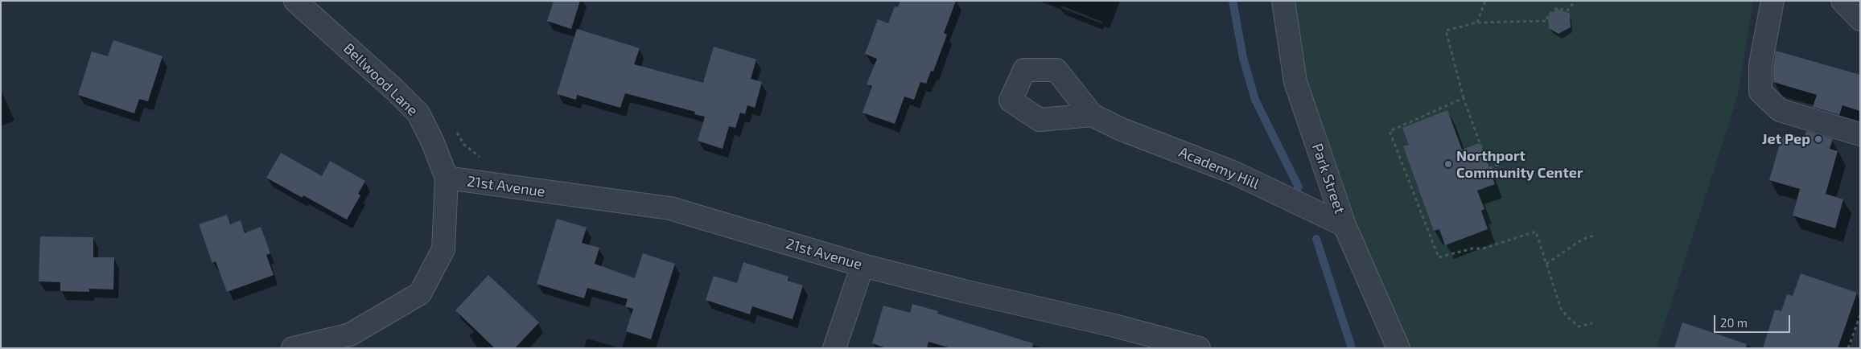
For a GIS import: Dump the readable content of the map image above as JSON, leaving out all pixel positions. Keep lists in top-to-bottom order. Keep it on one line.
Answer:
{"streets":{"street":["Bellwood Lane","Academy Hill","Park Street","21st Avenue"]},"crossings":[["Bellwood Lane","21st Avenue"],["Academy Hill","Park Street"]],"places":["Jet Pep","Northport Community Center"],"scale_bar":"20 m"}
